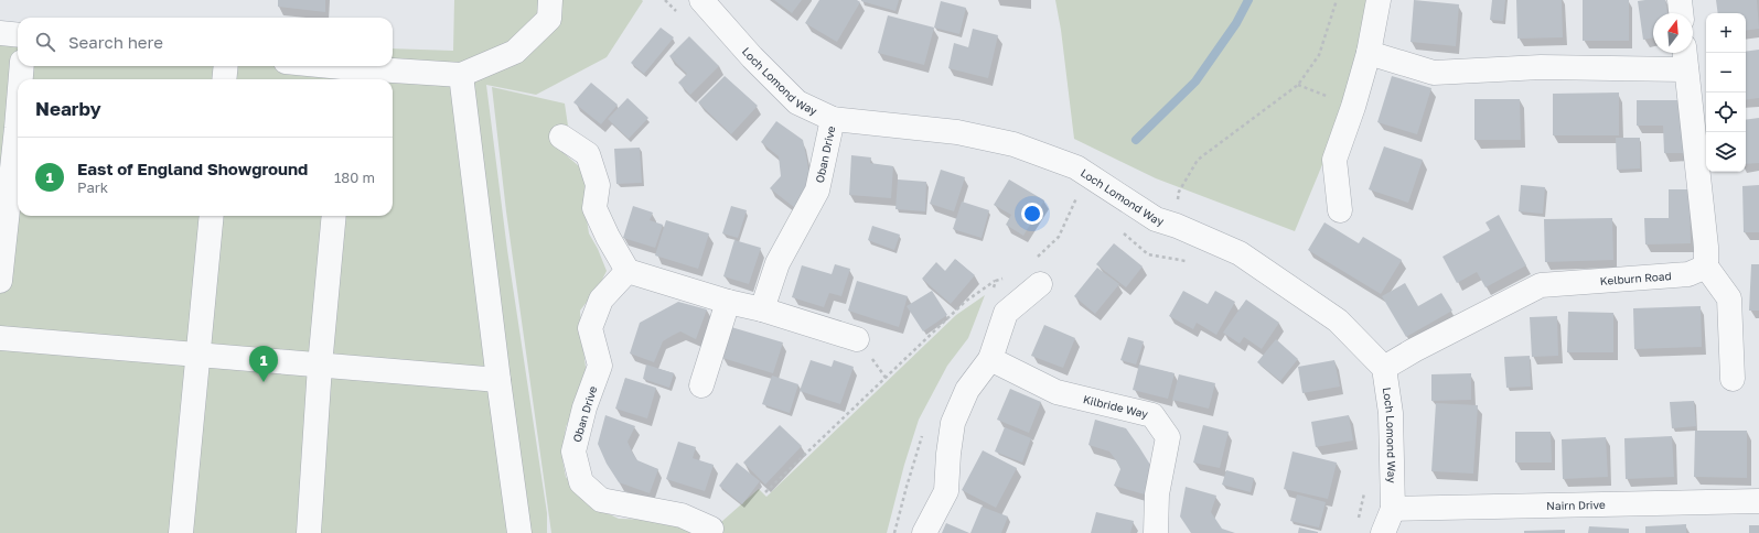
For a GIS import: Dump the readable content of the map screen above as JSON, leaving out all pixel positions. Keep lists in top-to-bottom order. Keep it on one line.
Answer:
{"streets":{"street":["Loch Lomond Way","Oban Drive","Kelburn Road","Kilbride Way","Nairn Drive"]},"crossings":[["Loch Lomond Way","Oban Drive"],["Loch Lomond Way","Kelburn Road"],["Loch Lomond Way","Nairn Drive"]],"north":"top","page":{"map_buttons":["+","−"],"search":"Search here","heading":"Nearby","list":[{"mark":"1","name":"East of England Showground","note":"Park","value":"180 m"}],"pins":"1"}}
